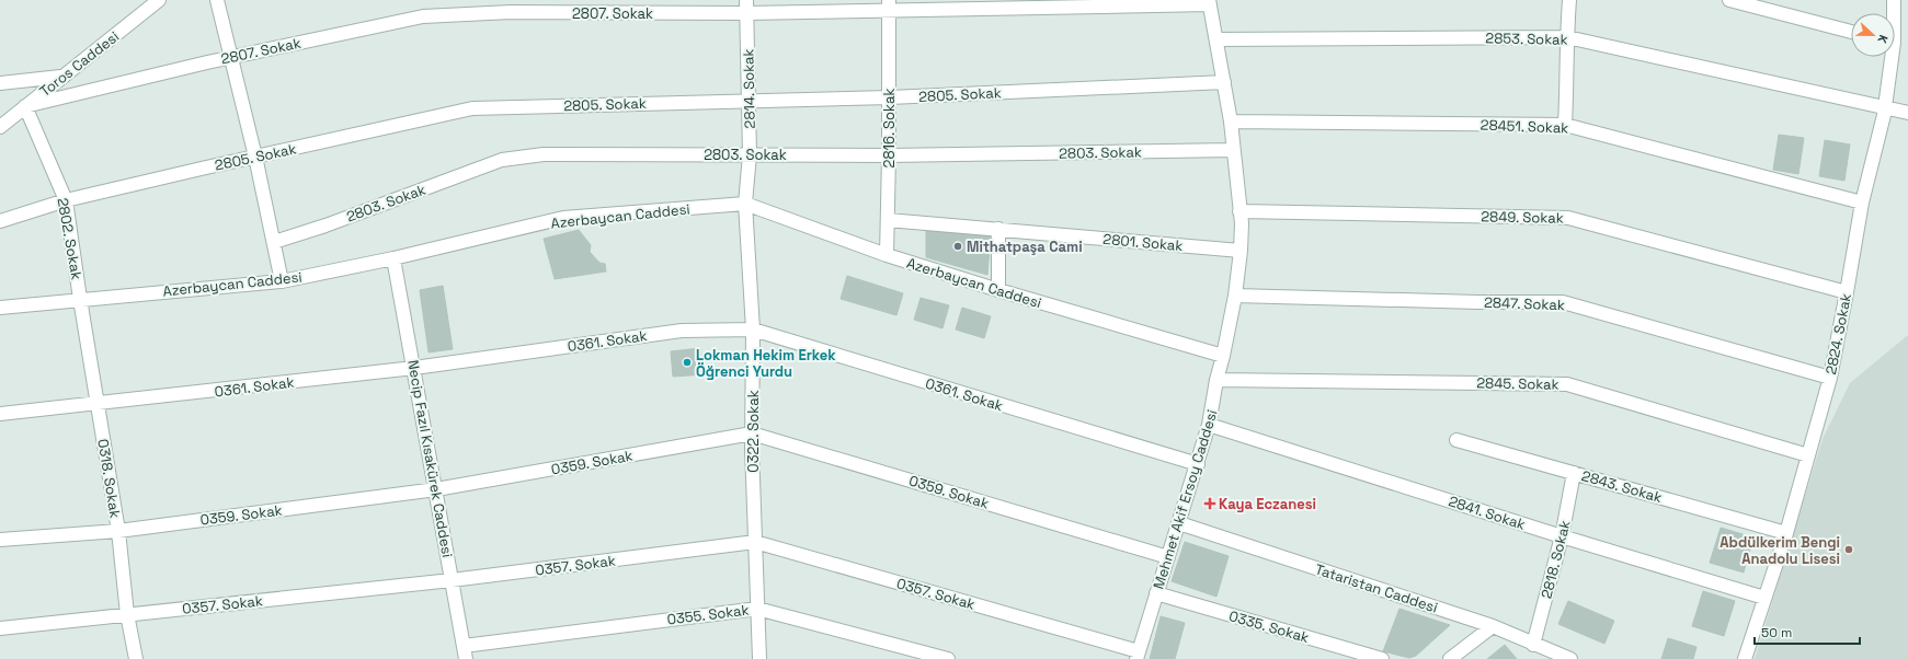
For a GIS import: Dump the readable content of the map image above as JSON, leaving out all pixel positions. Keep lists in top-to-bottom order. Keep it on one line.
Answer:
{"streets":{"street":["2807. Sokak","2853. Sokak","Toros Caddesi","2814. Sokak","2805. Sokak","28451. Sokak","2816. Sokak","2803. Sokak","Azerbaycan Caddesi","2849. Sokak","2802. Sokak","2801. Sokak","2847. Sokak","2824. Sokak","0361. Sokak","2845. Sokak","0322. Sokak","Necip Fazıl Kısakürek Caddesi","0359. Sokak","0318. Sokak","2843. Sokak","Mehmet Akif Ersoy Caddesi","2841. Sokak","2818. Sokak","0357. Sokak","Tataristan Caddesi","0355. Sokak","0335. Sokak"]},"crossings":[["2807. Sokak","Toros Caddesi"],["2807. Sokak","2814. Sokak"],["2807. Sokak","2816. Sokak"],["2807. Sokak","2802. Sokak"],["2807. Sokak","Mehmet Akif Ersoy Caddesi"],["2853. Sokak","2824. Sokak"],["2853. Sokak","Mehmet Akif Ersoy Caddesi"],["Toros Caddesi","2802. Sokak"],["2814. Sokak","2805. Sokak"],["2814. Sokak","2803. Sokak"],["2814. Sokak","Azerbaycan Caddesi"],["2814. Sokak","0322. Sokak"],["2805. Sokak","2816. Sokak"],["2805. Sokak","2802. Sokak"],["2805. Sokak","Mehmet Akif Ersoy Caddesi"],["28451. Sokak","2824. Sokak"],["28451. Sokak","Mehmet Akif Ersoy Caddesi"],["2816. Sokak","2803. Sokak"],["2816. Sokak","Azerbaycan Caddesi"],["2816. Sokak","2801. Sokak"],["2803. Sokak","Mehmet Akif Ersoy Caddesi"],["Azerbaycan Caddesi","2802. Sokak"],["Azerbaycan Caddesi","0322. Sokak"],["Azerbaycan Caddesi","Necip Fazıl Kısakürek Caddesi"],["Azerbaycan Caddesi","0318. Sokak"],["Azerbaycan Caddesi","Mehmet Akif Ersoy Caddesi"],["2849. Sokak","2824. Sokak"],["2849. Sokak","Mehmet Akif Ersoy Caddesi"],["2802. Sokak","0318. Sokak"],["2801. Sokak","Mehmet Akif Ersoy Caddesi"],["2847. Sokak","2824. Sokak"],["2847. Sokak","Mehmet Akif Ersoy Caddesi"],["2824. Sokak","2845. Sokak"],["2824. Sokak","2843. Sokak"],["2824. Sokak","2841. Sokak"],["0361. Sokak","0322. Sokak"],["0361. Sokak","Necip Fazıl Kısakürek Caddesi"],["0361. Sokak","0318. Sokak"],["0361. Sokak","Mehmet Akif Ersoy Caddesi"],["2845. Sokak","Mehmet Akif Ersoy Caddesi"],["0322. Sokak","0359. Sokak"],["0322. Sokak","0357. Sokak"],["0322. Sokak","0355. Sokak"],["Necip Fazıl Kısakürek Caddesi","0359. Sokak"],["Necip Fazıl Kısakürek Caddesi","0357. Sokak"],["Necip Fazıl Kısakürek Caddesi","0355. Sokak"],["0359. Sokak","0318. Sokak"],["0359. Sokak","Mehmet Akif Ersoy Caddesi"],["0318. Sokak","0357. Sokak"],["2843. Sokak","2818. Sokak"],["Mehmet Akif Ersoy Caddesi","2841. Sokak"],["Mehmet Akif Ersoy Caddesi","0357. Sokak"],["Mehmet Akif Ersoy Caddesi","Tataristan Caddesi"],["Mehmet Akif Ersoy Caddesi","0335. Sokak"],["2841. Sokak","2818. Sokak"],["2818. Sokak","Tataristan Caddesi"]],"places":{"other":["Mithatpaşa Cami","Lokman Hekim Erkek Öğrenci Yurdu","Abdülkerim Bengi Anadolu Lisesi"],"health":["Kaya Eczanesi"]},"scale_bar":"50 m","north":"right"}
